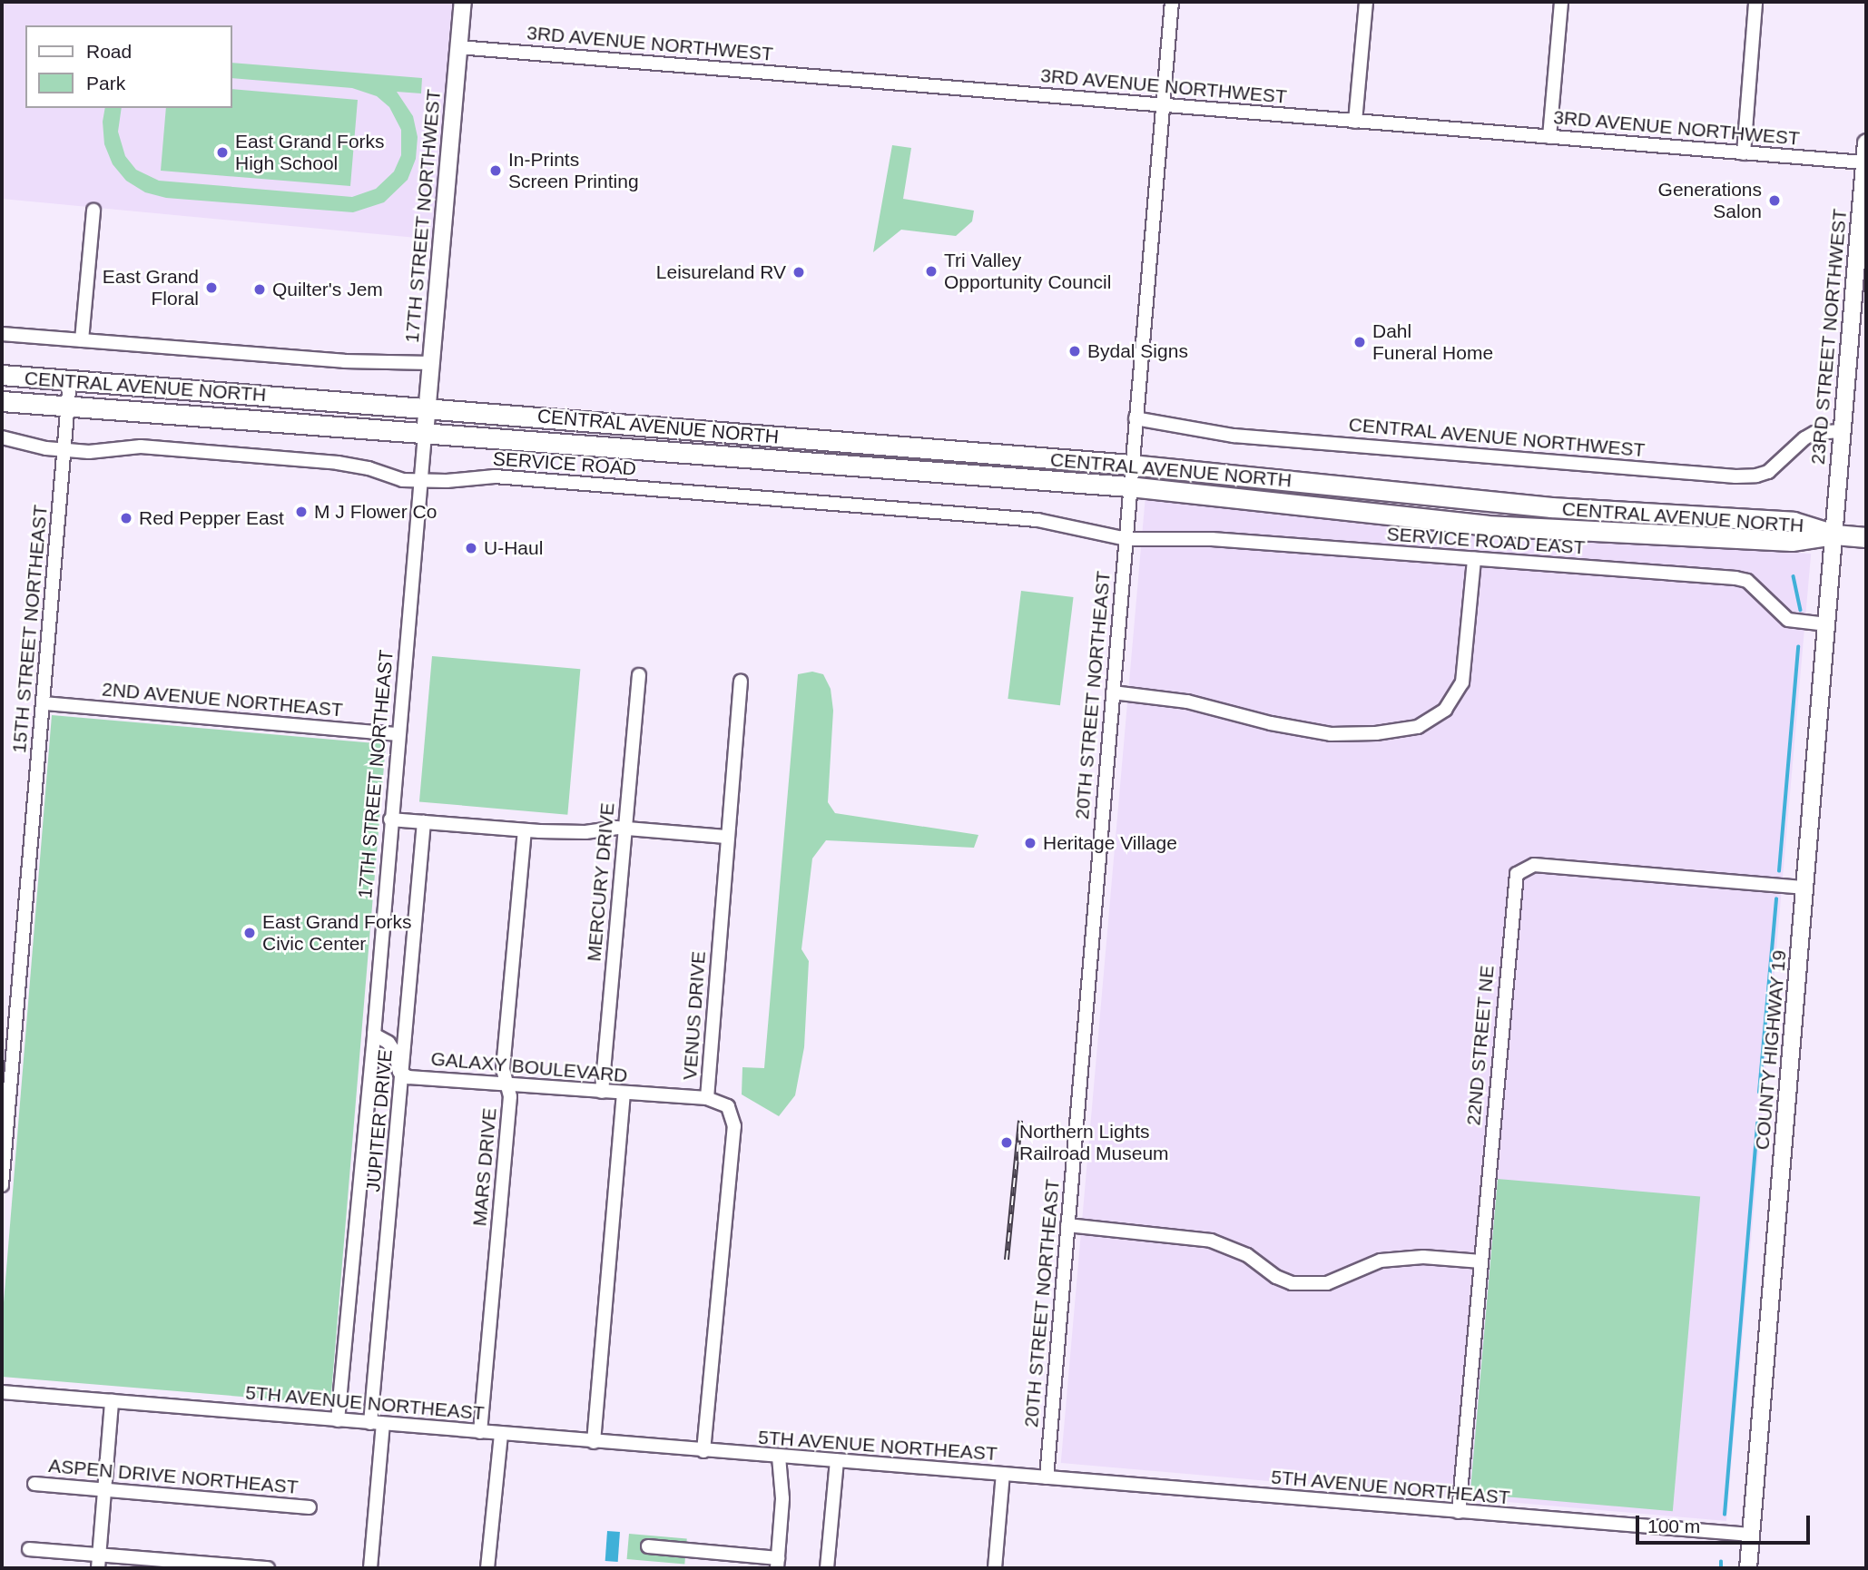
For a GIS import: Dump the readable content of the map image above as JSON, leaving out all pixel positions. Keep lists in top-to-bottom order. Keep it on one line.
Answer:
{"streets":{"main road":["CENTRAL AVENUE NORTH"],"street":["3RD AVENUE NORTHWEST","17TH STREET NORTHWEST","23RD STREET NORTHWEST","CENTRAL AVENUE NORTHWEST","SERVICE ROAD","SERVICE ROAD EAST","15TH STREET NORTHEAST","20TH STREET NORTHEAST","2ND AVENUE NORTHEAST","17TH STREET NORTHEAST","MERCURY DRIVE","VENUS DRIVE","22ND STREET NE","COUNTY HIGHWAY 19","GALAXY BOULEVARD","JUPITER DRIVE","MARS DRIVE","5TH AVENUE NORTHEAST","ASPEN DRIVE NORTHEAST"]},"crossings":[["3RD AVENUE NORTHWEST","17TH STREET NORTHWEST"],["3RD AVENUE NORTHWEST","23RD STREET NORTHWEST"],["3RD AVENUE NORTHWEST","20TH STREET NORTHEAST"],["17TH STREET NORTHWEST","CENTRAL AVENUE NORTH"],["17TH STREET NORTHWEST","17TH STREET NORTHEAST"],["23RD STREET NORTHWEST","CENTRAL AVENUE NORTH"],["23RD STREET NORTHWEST","CENTRAL AVENUE NORTHWEST"],["23RD STREET NORTHWEST","COUNTY HIGHWAY 19"],["CENTRAL AVENUE NORTH","15TH STREET NORTHEAST"],["CENTRAL AVENUE NORTH","20TH STREET NORTHEAST"],["CENTRAL AVENUE NORTH","17TH STREET NORTHEAST"],["CENTRAL AVENUE NORTH","COUNTY HIGHWAY 19"],["CENTRAL AVENUE NORTHWEST","20TH STREET NORTHEAST"],["SERVICE ROAD","SERVICE ROAD EAST"],["SERVICE ROAD","15TH STREET NORTHEAST"],["SERVICE ROAD","20TH STREET NORTHEAST"],["SERVICE ROAD","17TH STREET NORTHEAST"],["SERVICE ROAD EAST","20TH STREET NORTHEAST"],["SERVICE ROAD EAST","COUNTY HIGHWAY 19"],["15TH STREET NORTHEAST","2ND AVENUE NORTHEAST"],["20TH STREET NORTHEAST","5TH AVENUE NORTHEAST"],["2ND AVENUE NORTHEAST","17TH STREET NORTHEAST"],["17TH STREET NORTHEAST","GALAXY BOULEVARD"],["17TH STREET NORTHEAST","5TH AVENUE NORTHEAST"],["MERCURY DRIVE","GALAXY BOULEVARD"],["VENUS DRIVE","GALAXY BOULEVARD"],["VENUS DRIVE","5TH AVENUE NORTHEAST"],["22ND STREET NE","COUNTY HIGHWAY 19"],["22ND STREET NE","5TH AVENUE NORTHEAST"],["COUNTY HIGHWAY 19","5TH AVENUE NORTHEAST"],["GALAXY BOULEVARD","JUPITER DRIVE"],["GALAXY BOULEVARD","MARS DRIVE"],["JUPITER DRIVE","5TH AVENUE NORTHEAST"],["MARS DRIVE","5TH AVENUE NORTHEAST"]],"places":["East Grand Forks High School","In-Prints Screen Printing","Generations Salon","Tri Valley Opportunity Council","Leisureland RV","East Grand Floral","Quilter's Jem","Dahl Funeral Home","Bydal Signs","M J Flower Co","Red Pepper East","U-Haul","Heritage Village","East Grand Forks Civic Center","Northern Lights Railroad Museum"],"legend":["Road","Park"],"scale_bar":"100 m"}
